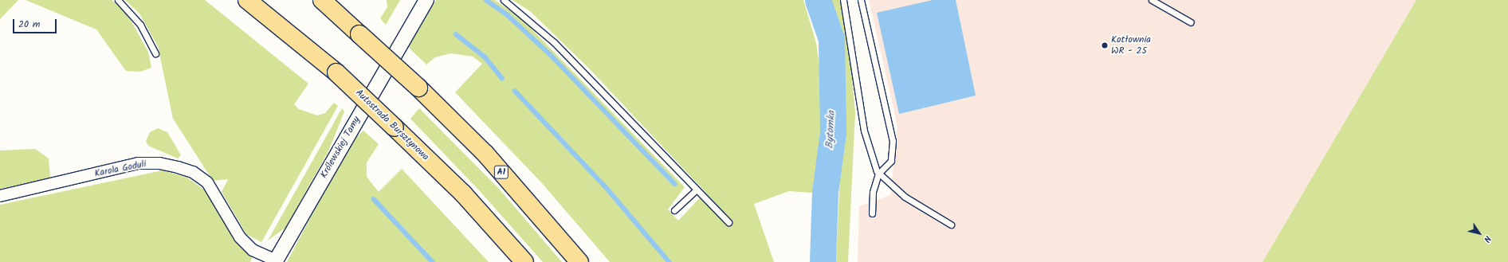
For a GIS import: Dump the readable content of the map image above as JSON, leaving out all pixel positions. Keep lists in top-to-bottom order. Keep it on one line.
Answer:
{"streets":{"highway":["Autostrada Bursztynowa","A1"],"street":["Królewskiej Tamy","Karola Goduli"]},"crossings":[["Królewskiej Tamy","Karola Goduli"]],"water":["Bytomka"],"places":["Kotłownia WR - 25"],"scale_bar":"20 m","north":"bottom right"}
